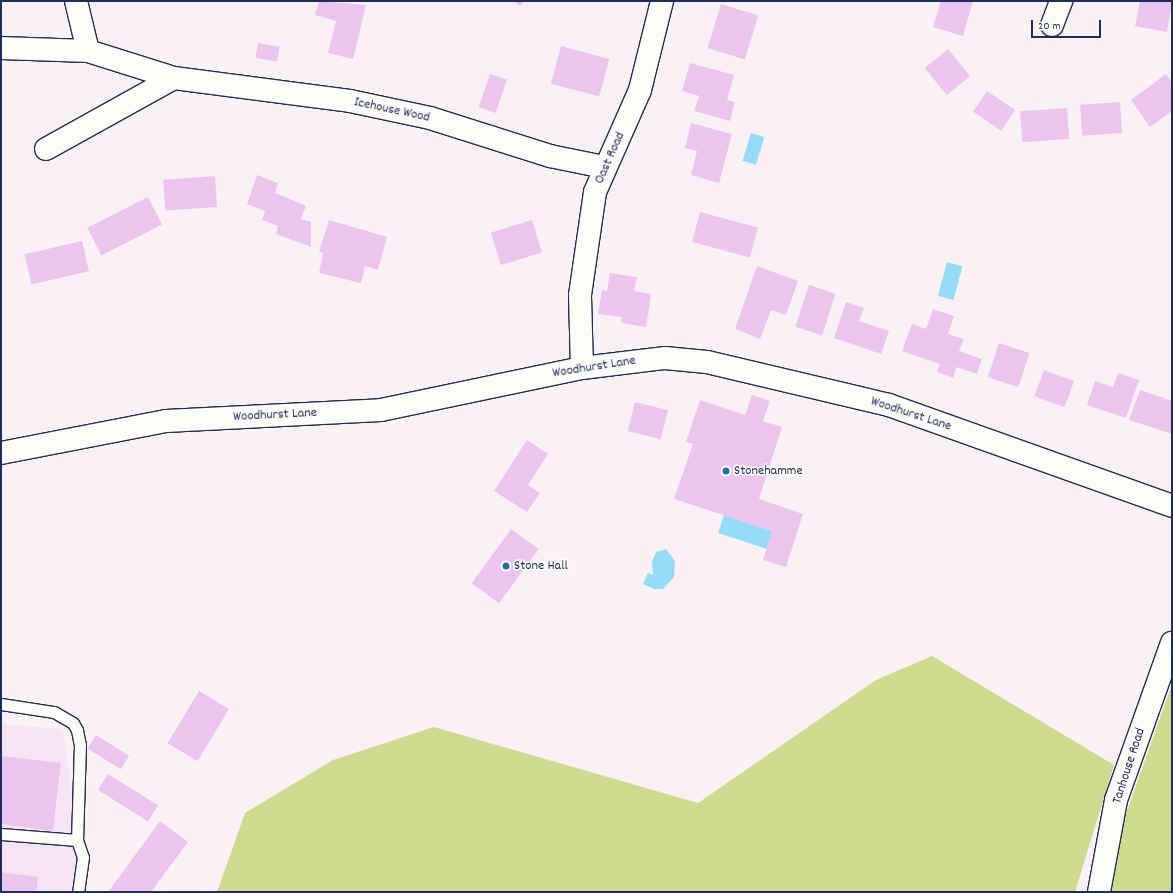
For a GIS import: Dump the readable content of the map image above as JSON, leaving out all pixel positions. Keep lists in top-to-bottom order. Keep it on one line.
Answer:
{"streets":{"street":["Icehouse Wood","Oast Road","Woodhurst Lane","Tanhouse Road"]},"crossings":[["Icehouse Wood","Oast Road"],["Oast Road","Woodhurst Lane"]],"places":["Stonehamme","Stone Hall"],"scale_bar":"20 m"}
